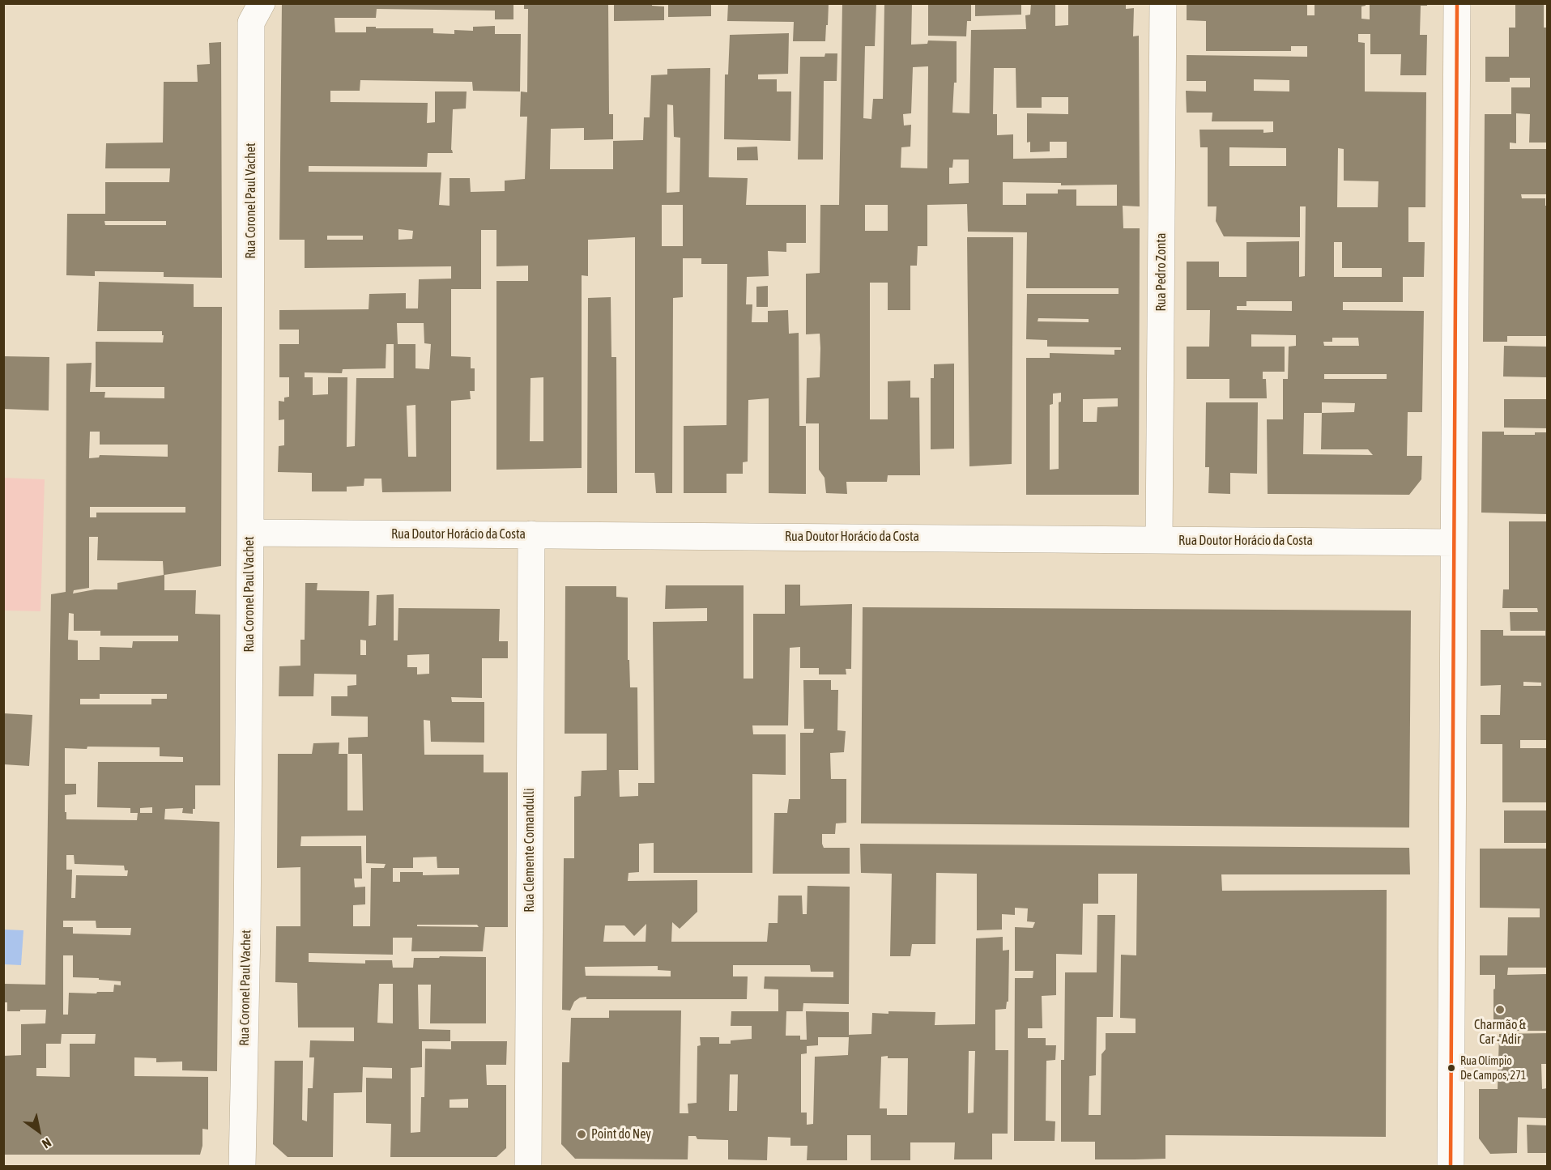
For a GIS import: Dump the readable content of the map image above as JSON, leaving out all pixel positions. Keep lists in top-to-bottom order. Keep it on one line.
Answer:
{"streets":{"street":["Rua Coronel Paul Vachet","Rua Pedro Zonta","Rua Doutor Horácio da Costa","Rua Clemente Comandulli"]},"crossings":[["Rua Coronel Paul Vachet","Rua Doutor Horácio da Costa"],["Rua Pedro Zonta","Rua Doutor Horácio da Costa"],["Rua Doutor Horácio da Costa","Rua Clemente Comandulli"]],"places":["Charmão & Car - Adir","Rua Olímpio De Campos, 271","Point do Ney"],"north":"bottom right"}
